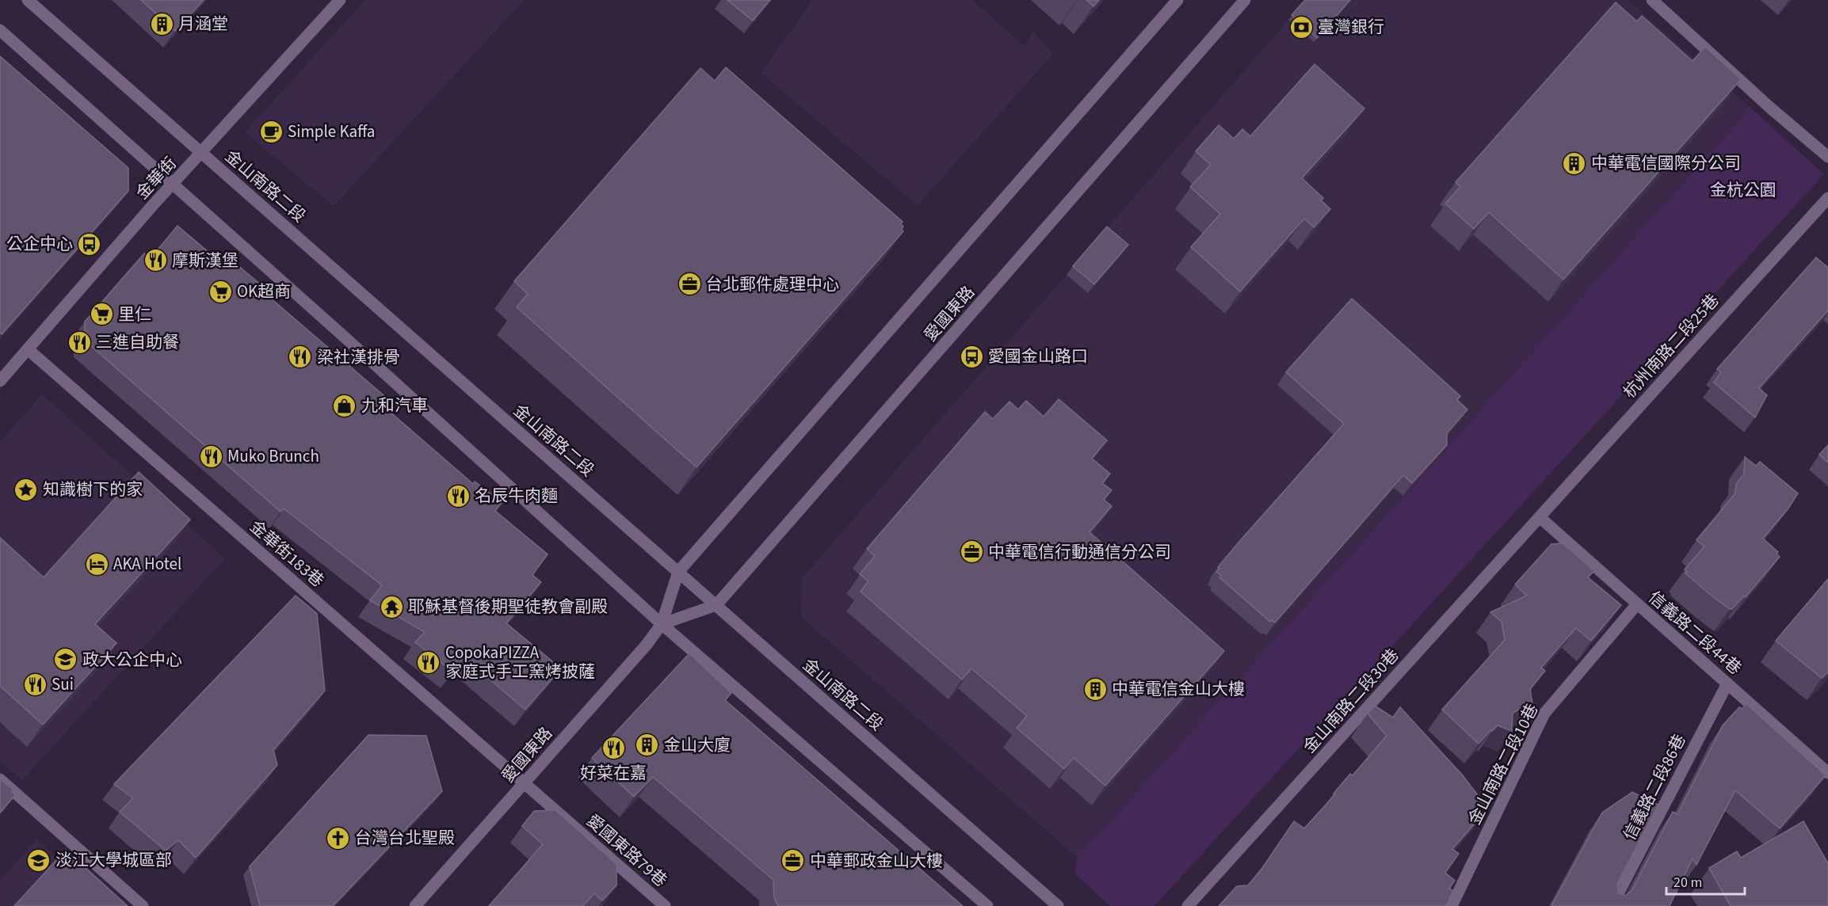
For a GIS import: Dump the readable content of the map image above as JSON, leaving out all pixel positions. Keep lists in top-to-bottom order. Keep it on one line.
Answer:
{"streets":{"street":["金華街","金山南路二段","愛國東路","杭州南路二段25巷","金華街183巷","信義路二段44巷","金山南路二段30巷","金山南路二段10巷","信義路二段86巷","愛國東路79巷"]},"crossings":[["金華街","金山南路二段"],["金華街","金華街183巷"],["金山南路二段","愛國東路"],["愛國東路","金華街183巷"],["愛國東路","愛國東路79巷"],["杭州南路二段25巷","信義路二段44巷"],["杭州南路二段25巷","金山南路二段30巷"],["金華街183巷","愛國東路79巷"],["信義路二段44巷","金山南路二段30巷"],["信義路二段44巷","金山南路二段10巷"],["信義路二段44巷","信義路二段86巷"]],"parks":["金杭公園"],"places":{"building":["月涵堂","中華電信國際分公司","中華電信金山大樓","金山大廈"],"bank":["臺灣銀行"],"cafe":["Simple Kaffa"],"bus stop":["公企中心","愛國金山路口"],"restaurant":["摩斯漢堡","三進自助餐","梁社漢排骨","Muko Brunch","名辰牛肉麵","CopokaPIZZA 家庭式手工窯烤披薩","Sui","好菜在嘉"],"office":["台北郵件處理中心","中華電信行動通信分公司","中華郵政金山大樓"],"supermarket":["OK超商","里仁"],"shop":["九和汽車"],"place":["知識樹下的家"],"hotel":["AKA Hotel"],"temple":["耶穌基督後期聖徒教會副殿"],"school or university":["政大公企中心","淡江大學城區部"],"church":["台灣台北聖殿"]},"scale_bar":"20 m"}
